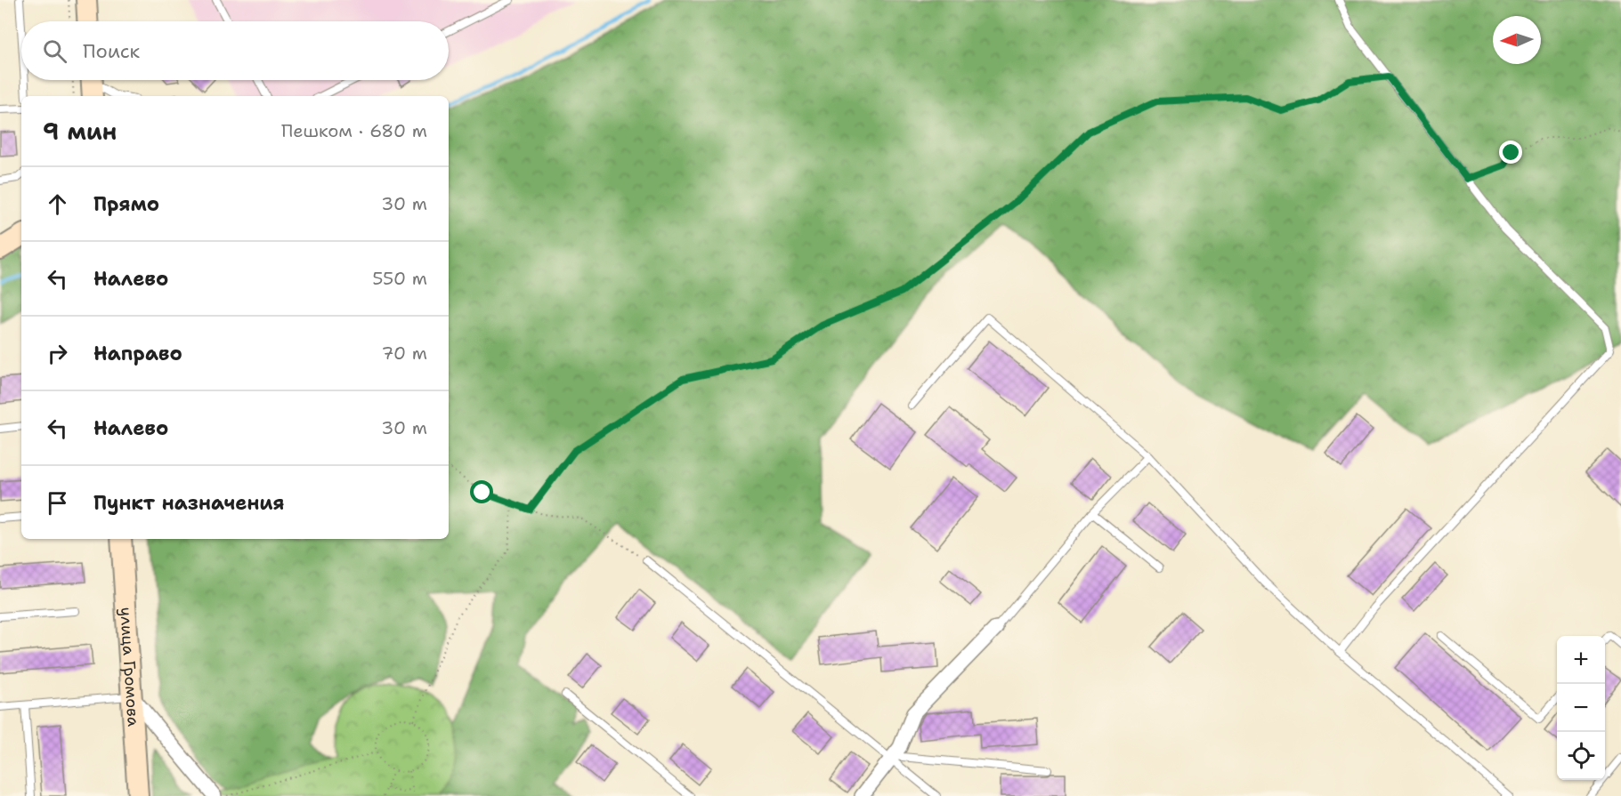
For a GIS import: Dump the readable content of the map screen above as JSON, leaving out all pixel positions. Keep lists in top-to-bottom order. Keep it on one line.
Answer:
{"streets":{"street":["улица Громова"]},"north":"left","page":{"search":"Поиск","heading":["9 мин","Пешком · 680 m"],"list":[["Прямо","30 m"],["Налево","550 m"],["Направо","70 m"],["Налево","30 m"],"Пункт назначения"],"map_buttons":["+","−"]}}
